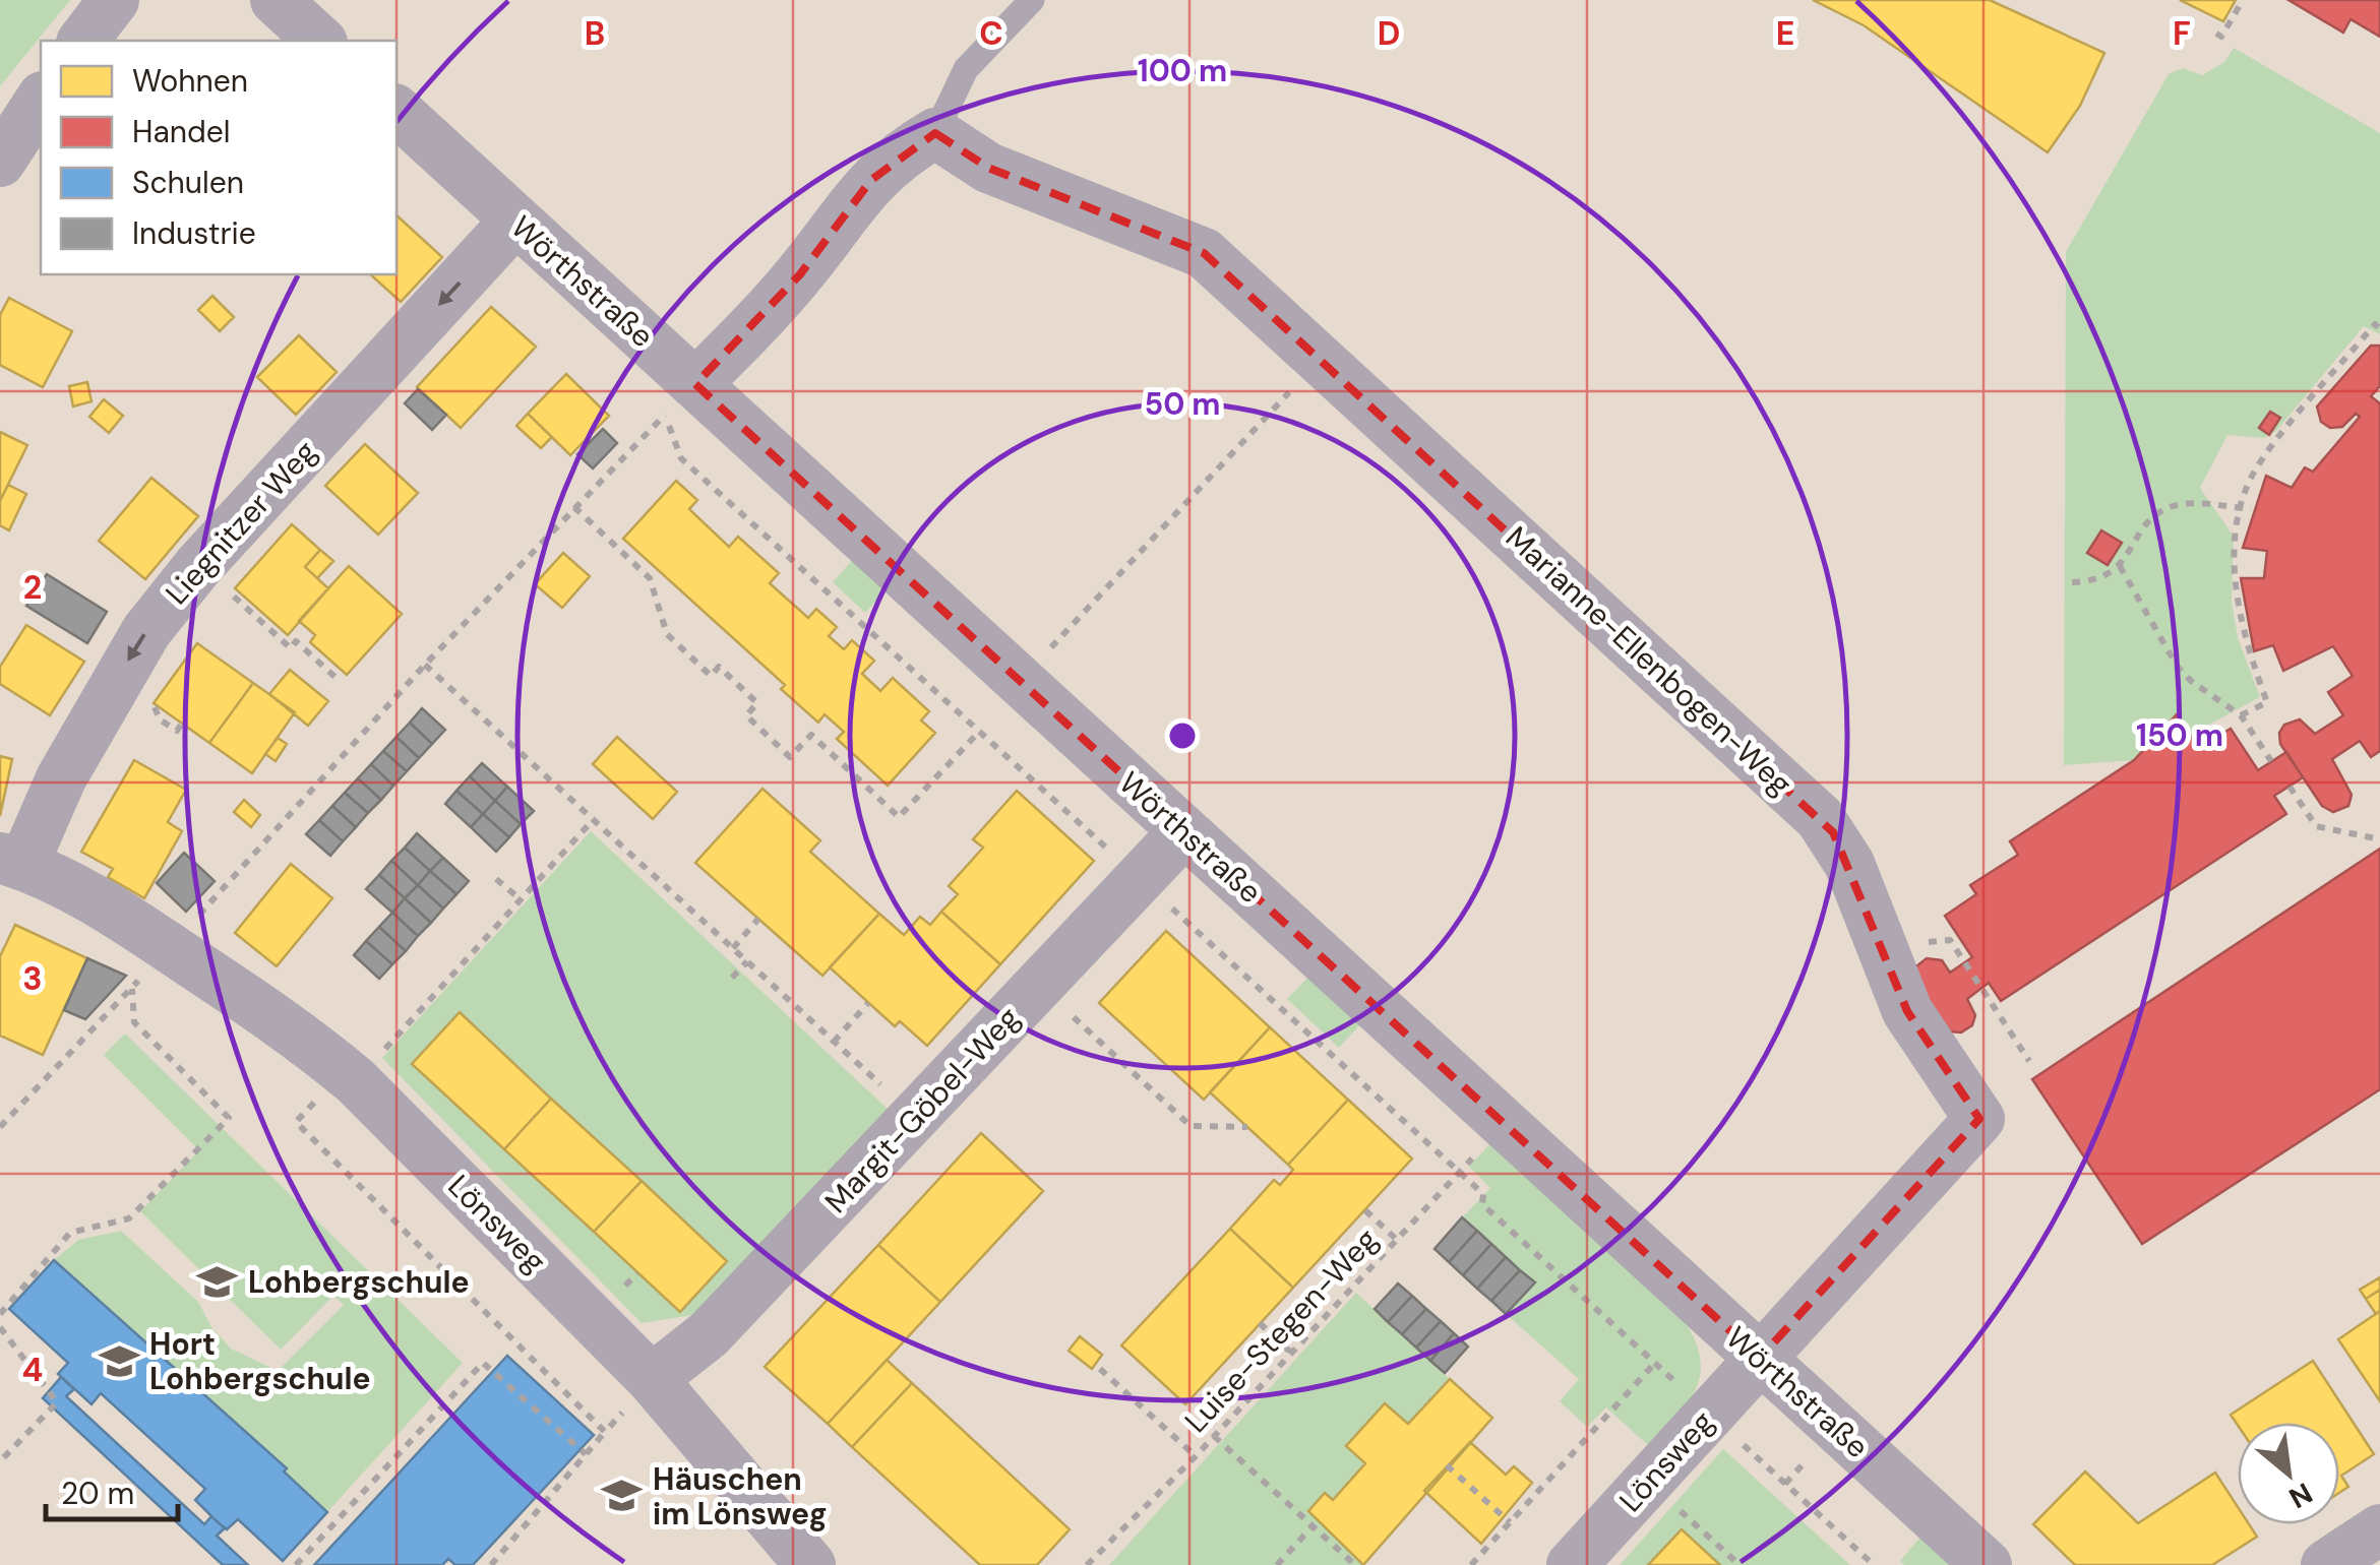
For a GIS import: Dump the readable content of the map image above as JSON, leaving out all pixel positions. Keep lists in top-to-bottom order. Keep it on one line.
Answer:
{"streets":{"street":["Wörthstraße","Liegnitzer Weg","Marianne-Ellenbogen-Weg","Margit-Göbel-Weg","Lönsweg"],"path":["Luise-Stegen-Weg"]},"crossings":[["Wörthstraße","Liegnitzer Weg"],["Wörthstraße","Marianne-Ellenbogen-Weg"],["Wörthstraße","Margit-Göbel-Weg"],["Wörthstraße","Lönsweg"],["Wörthstraße","Luise-Stegen-Weg"],["Liegnitzer Weg","Lönsweg"],["Marianne-Ellenbogen-Weg","Lönsweg"],["Margit-Göbel-Weg","Lönsweg"]],"one_way":["Liegnitzer Weg"],"places":{"school or university":["Lohbergschule","Hort Lohbergschule","Häuschen im Lönsweg"]},"legend":["Wohnen","Handel","Schulen","Industrie"],"scale_bar":"20 m","north":"bottom right","grid":{"columns":["B","C","D","E","F"],"rows":["2","3","4"]},"rings":["100 m","50 m","150 m"]}
